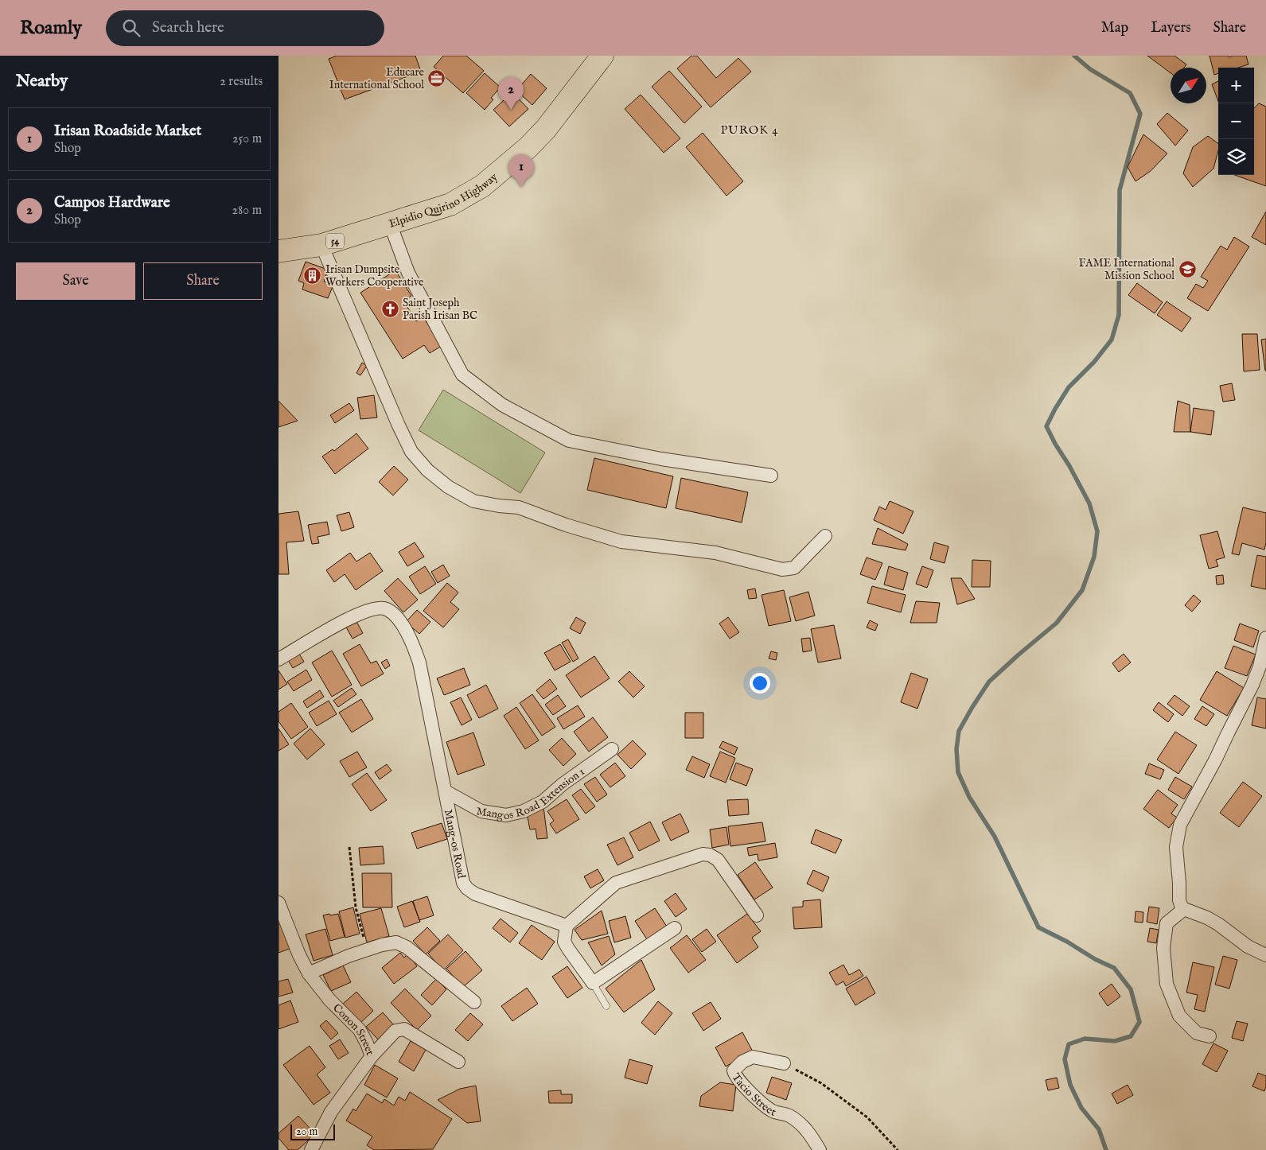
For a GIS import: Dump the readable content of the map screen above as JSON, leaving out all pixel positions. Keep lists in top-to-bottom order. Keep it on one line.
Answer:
{"streets":{"highway":["Elpidio Quirino Highway","54"],"street":["Mangos Road Extension 1","Mang-os Road","Conon Street","Tacio Street"]},"crossings":[["Mangos Road Extension 1","Mang-os Road"]],"districts":["PUROK 4"],"places":{"office":["Educare International School"],"school or university":["FAME International Mission School"],"building":["Irisan Dumpsite Workers Cooperative"],"church":["Saint Joseph Parish Irisan BC"]},"scale_bar":"20 m","north":"top right","page":{"header":"Roamly","search":"Search here","nav":["Map","Layers","Share"],"heading":["Nearby","2 results"],"map_buttons":["+","−"],"pins":["2","1"],"list":[{"mark":"1","name":"Irisan Roadside Market","note":"Shop","value":"250 m"},{"mark":"2","name":"Campos Hardware","note":"Shop","value":"280 m"}],"buttons":["Save","Share"],"scale":"20 m"}}
